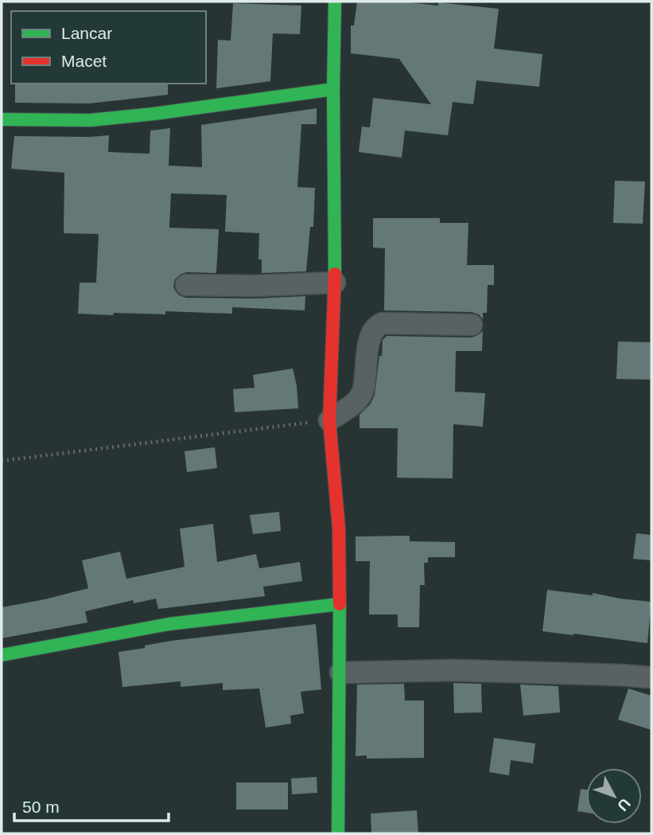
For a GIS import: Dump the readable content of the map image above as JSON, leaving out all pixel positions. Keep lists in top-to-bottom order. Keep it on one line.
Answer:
{"legend":["Lancar","Macet"],"scale_bar":"50 m","north":"bottom right"}
